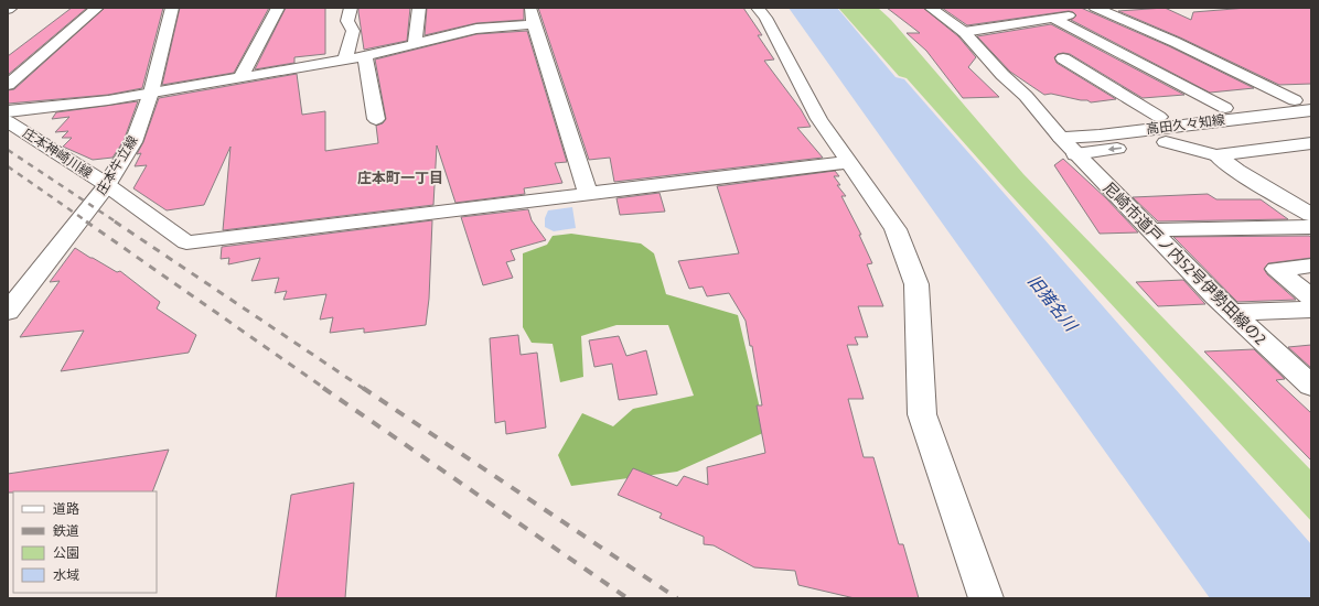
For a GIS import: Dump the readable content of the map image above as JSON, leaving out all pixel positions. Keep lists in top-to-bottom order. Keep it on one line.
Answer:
{"streets":{"street":["高田久々知線","庄本神崎川線","庄本牛立線","尼崎市道戸ノ内52号伊勢田線の2"]},"crossings":[["高田久々知線","尼崎市道戸ノ内52号伊勢田線の2"],["庄本神崎川線","庄本牛立線"]],"districts":["庄本町一丁目"],"water":["旧猪名川"],"legend":["道路","鉄道","公園","水域"]}
